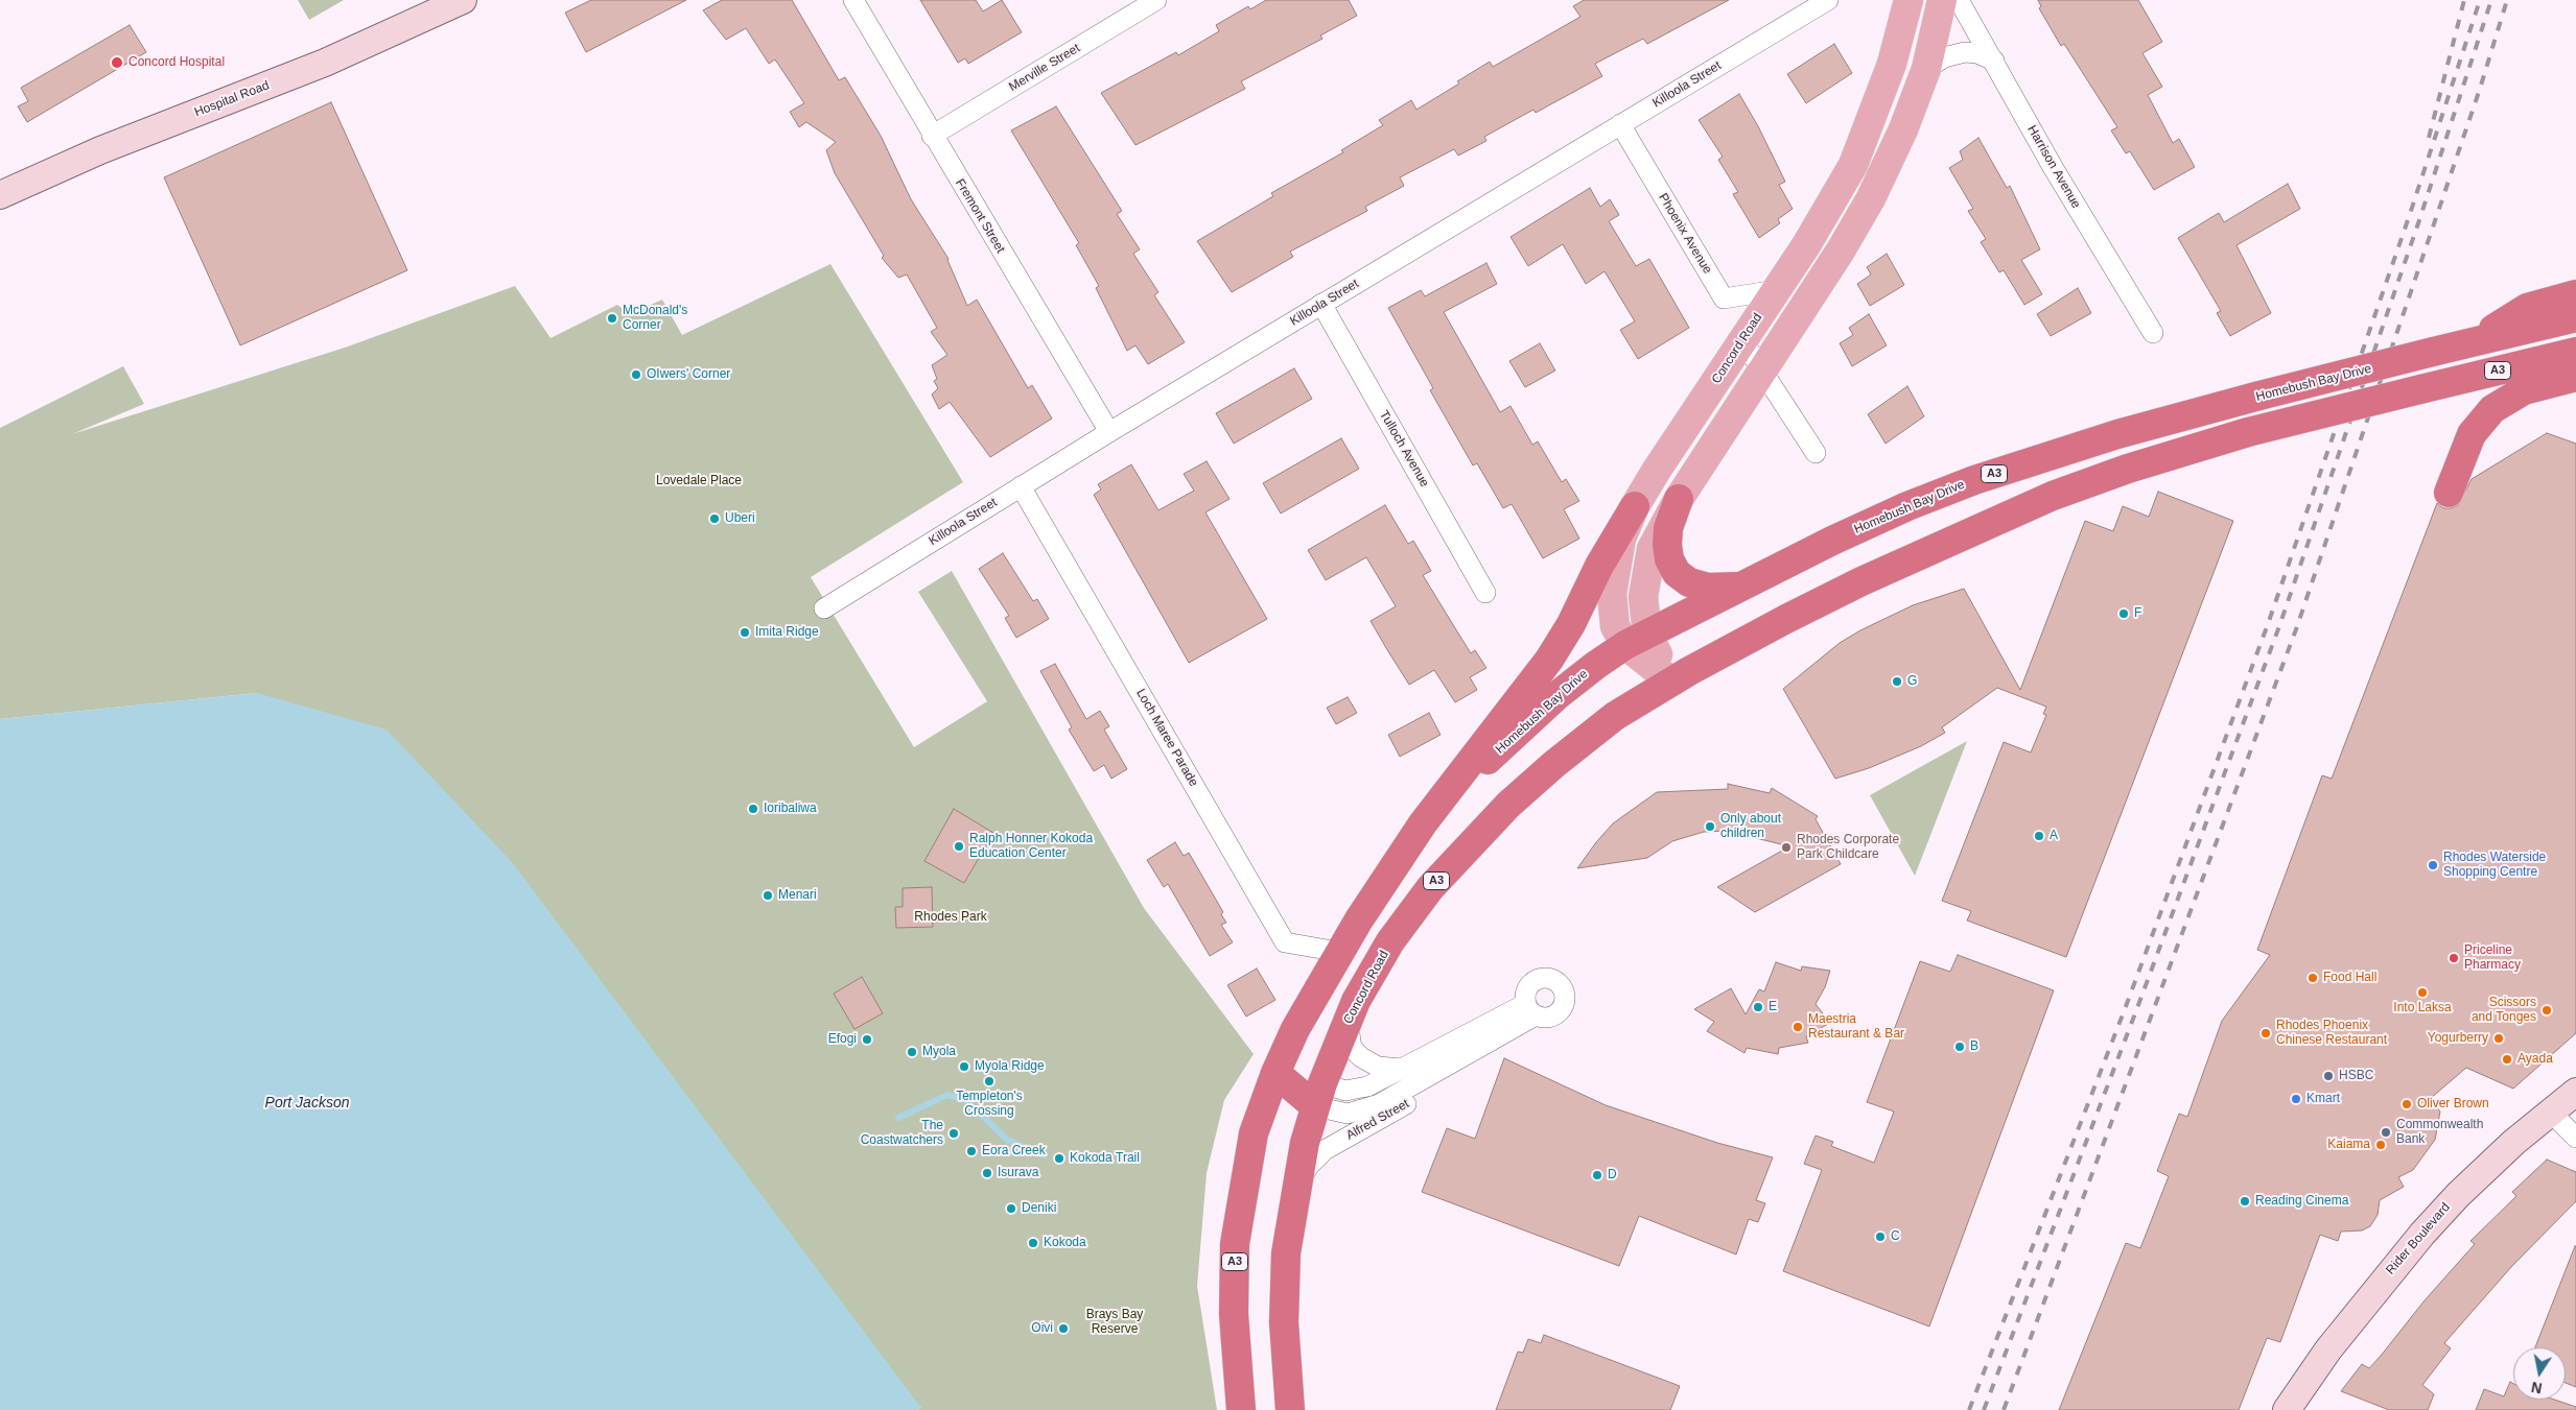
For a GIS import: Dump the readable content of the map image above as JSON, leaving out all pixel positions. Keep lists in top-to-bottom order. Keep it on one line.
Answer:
{"streets":{"highway":["Concord Road","A3","Homebush Bay Drive"],"street":["Merville Street","Killoola Street","Hospital Road","Harrison Avenue","Fremont Street","Phoenix Avenue","Tulloch Avenue","Loch Maree Parade","Alfred Street","Rider Boulevard"]},"crossings":[["Merville Street","Fremont Street"],["Killoola Street","Fremont Street"],["Killoola Street","Phoenix Avenue"],["Killoola Street","Tulloch Avenue"],["Killoola Street","Loch Maree Parade"],["Phoenix Avenue","Concord Road"],["Concord Road","A3"],["Concord Road","Homebush Bay Drive"],["Concord Road","Alfred Street"],["A3","Homebush Bay Drive"],["A3","Loch Maree Parade"]],"water":["Port Jackson"],"parks":["Lovedale Place","Rhodes Park","Brays Bay Reserve"],"places":["Concord Hospital","McDonald's Corner","OIwers' Corner","Uberi","F","Imita Ridge","G","Ioribaliwa","Only about children","A","Ralph Honner Kokoda Education Center","Rhodes Corporate Park Childcare","Rhodes Waterside Shopping Centre","Menari","Priceline Pharmacy","Food Hall","Into Laksa","E","Scissors and Tonges","Maestria Restaurant & Bar","Rhodes Phoenix Chinese Restaurant","Yogurberry","Efogi","B","Myola","Ayada","Myola Ridge","HSBC","Templeton's Crossing","Kmart","Oliver Brown","Commonwealth Bank","The Coastwatchers","Kaiama","Eora Creek","Kokoda Trail","Isurava","D","Reading Cinema","Deniki","C","Kokoda","Oivi"],"north":"bottom"}
